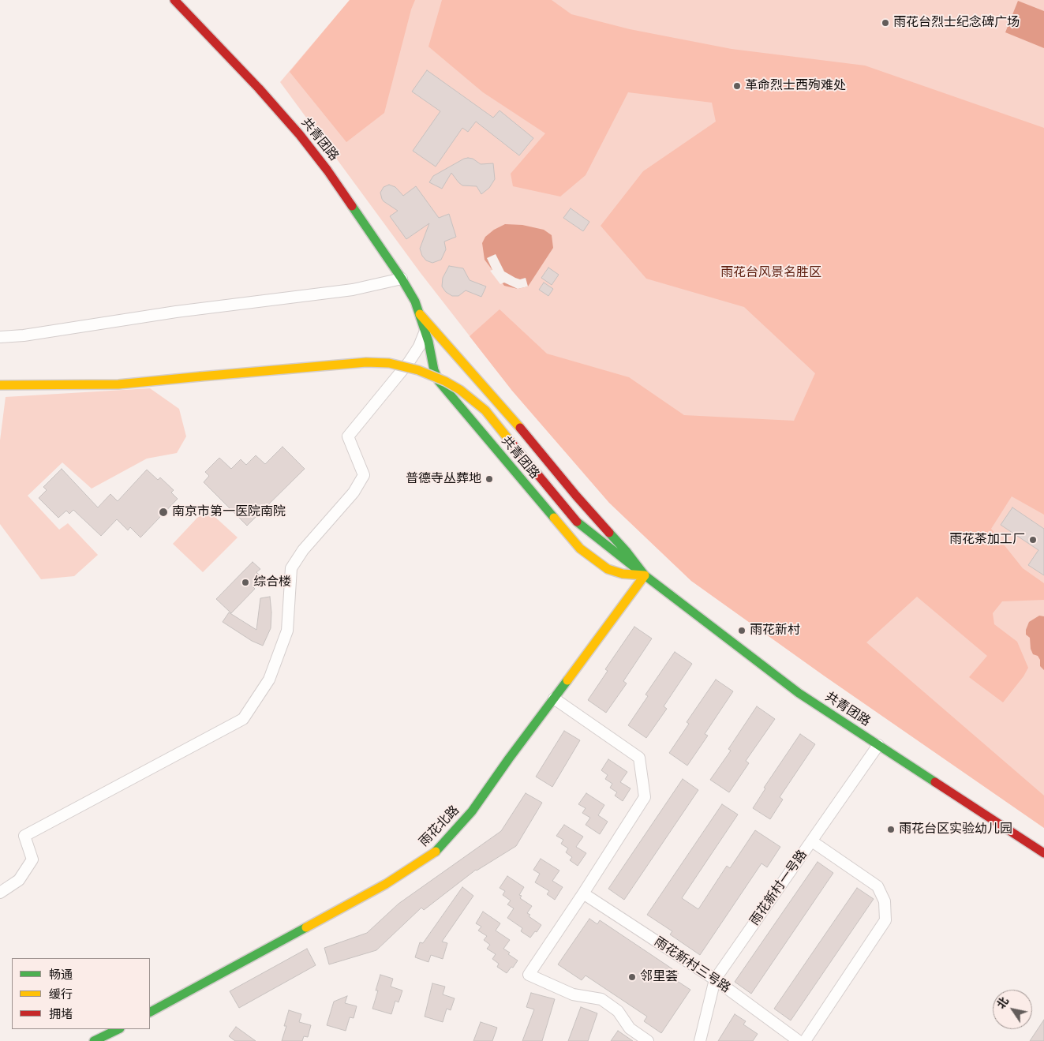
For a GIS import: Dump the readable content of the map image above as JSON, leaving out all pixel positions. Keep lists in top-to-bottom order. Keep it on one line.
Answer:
{"streets":{"street":["共青团路","雨花北路","雨花新村一号路","雨花新村三号路"]},"crossings":[["共青团路","雨花北路"],["共青团路","雨花新村一号路"],["雨花新村一号路","雨花新村三号路"]],"parks":["雨花台风景名胜区"],"places":["雨花台烈士纪念碑广场","革命烈士西殉难处","普德寺丛葬地","南京市第一医院南院","雨花茶加工厂","综合楼","雨花新村","雨花台区实验幼儿园","邻里荟"],"legend":["畅通","缓行","拥堵"],"north":"top left"}
